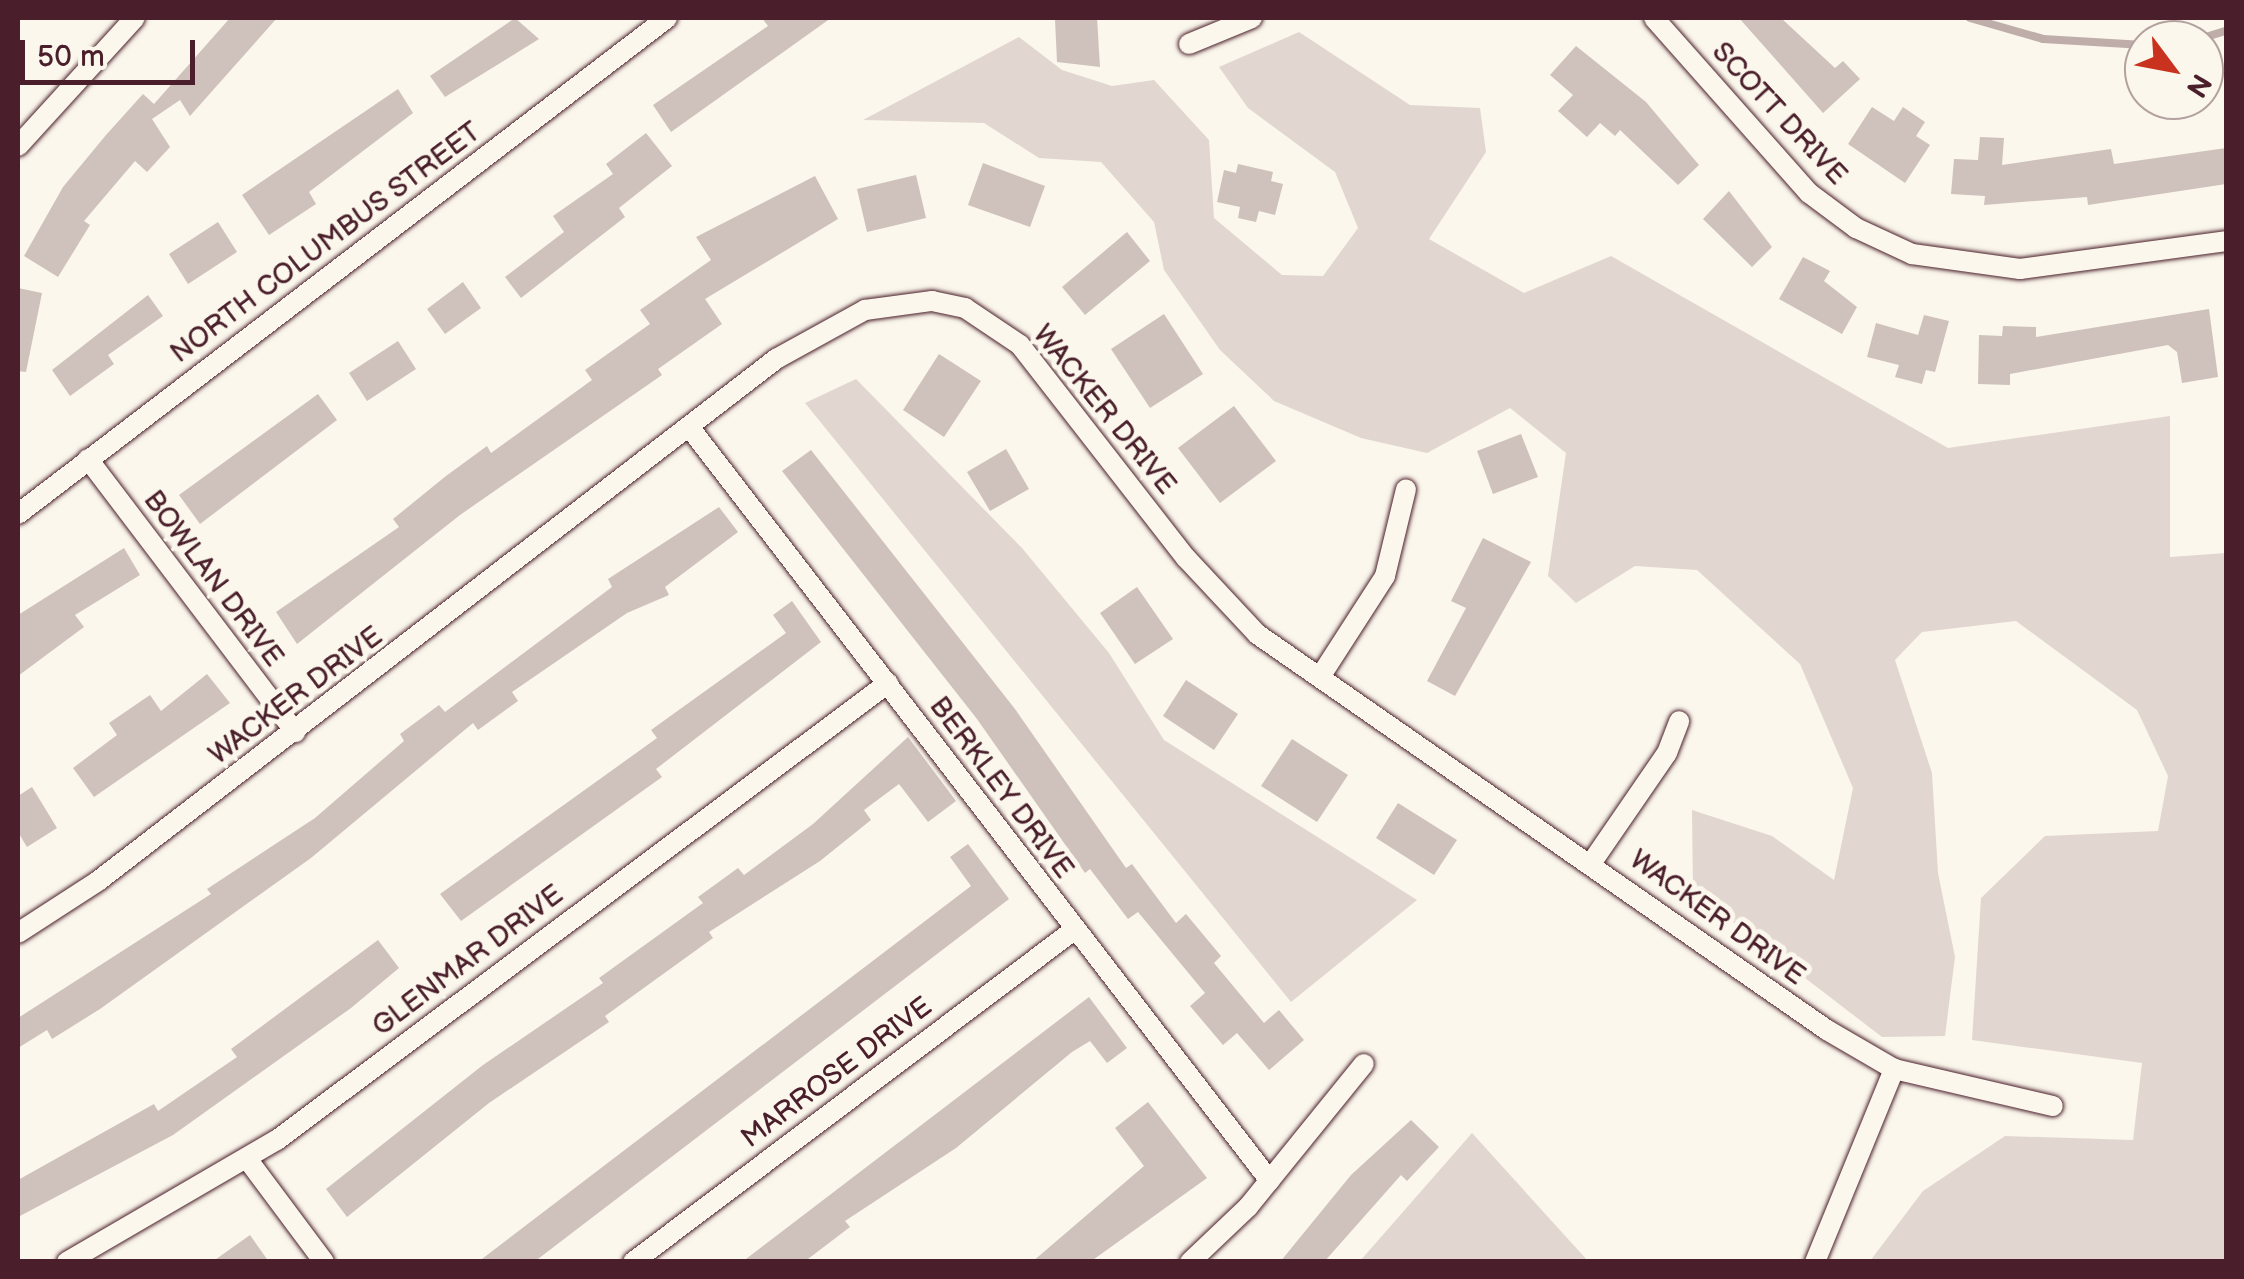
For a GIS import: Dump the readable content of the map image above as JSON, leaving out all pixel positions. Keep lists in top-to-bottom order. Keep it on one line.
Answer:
{"streets":{"street":["SCOTT DRIVE","NORTH COLUMBUS STREET","WACKER DRIVE","BOWLAN DRIVE","BERKLEY DRIVE","GLENMAR DRIVE","MARROSE DRIVE"]},"crossings":[["NORTH COLUMBUS STREET","BOWLAN DRIVE"],["WACKER DRIVE","BOWLAN DRIVE"],["WACKER DRIVE","BERKLEY DRIVE"],["BERKLEY DRIVE","GLENMAR DRIVE"],["BERKLEY DRIVE","MARROSE DRIVE"]],"scale_bar":"50 m","north":"bottom right"}
